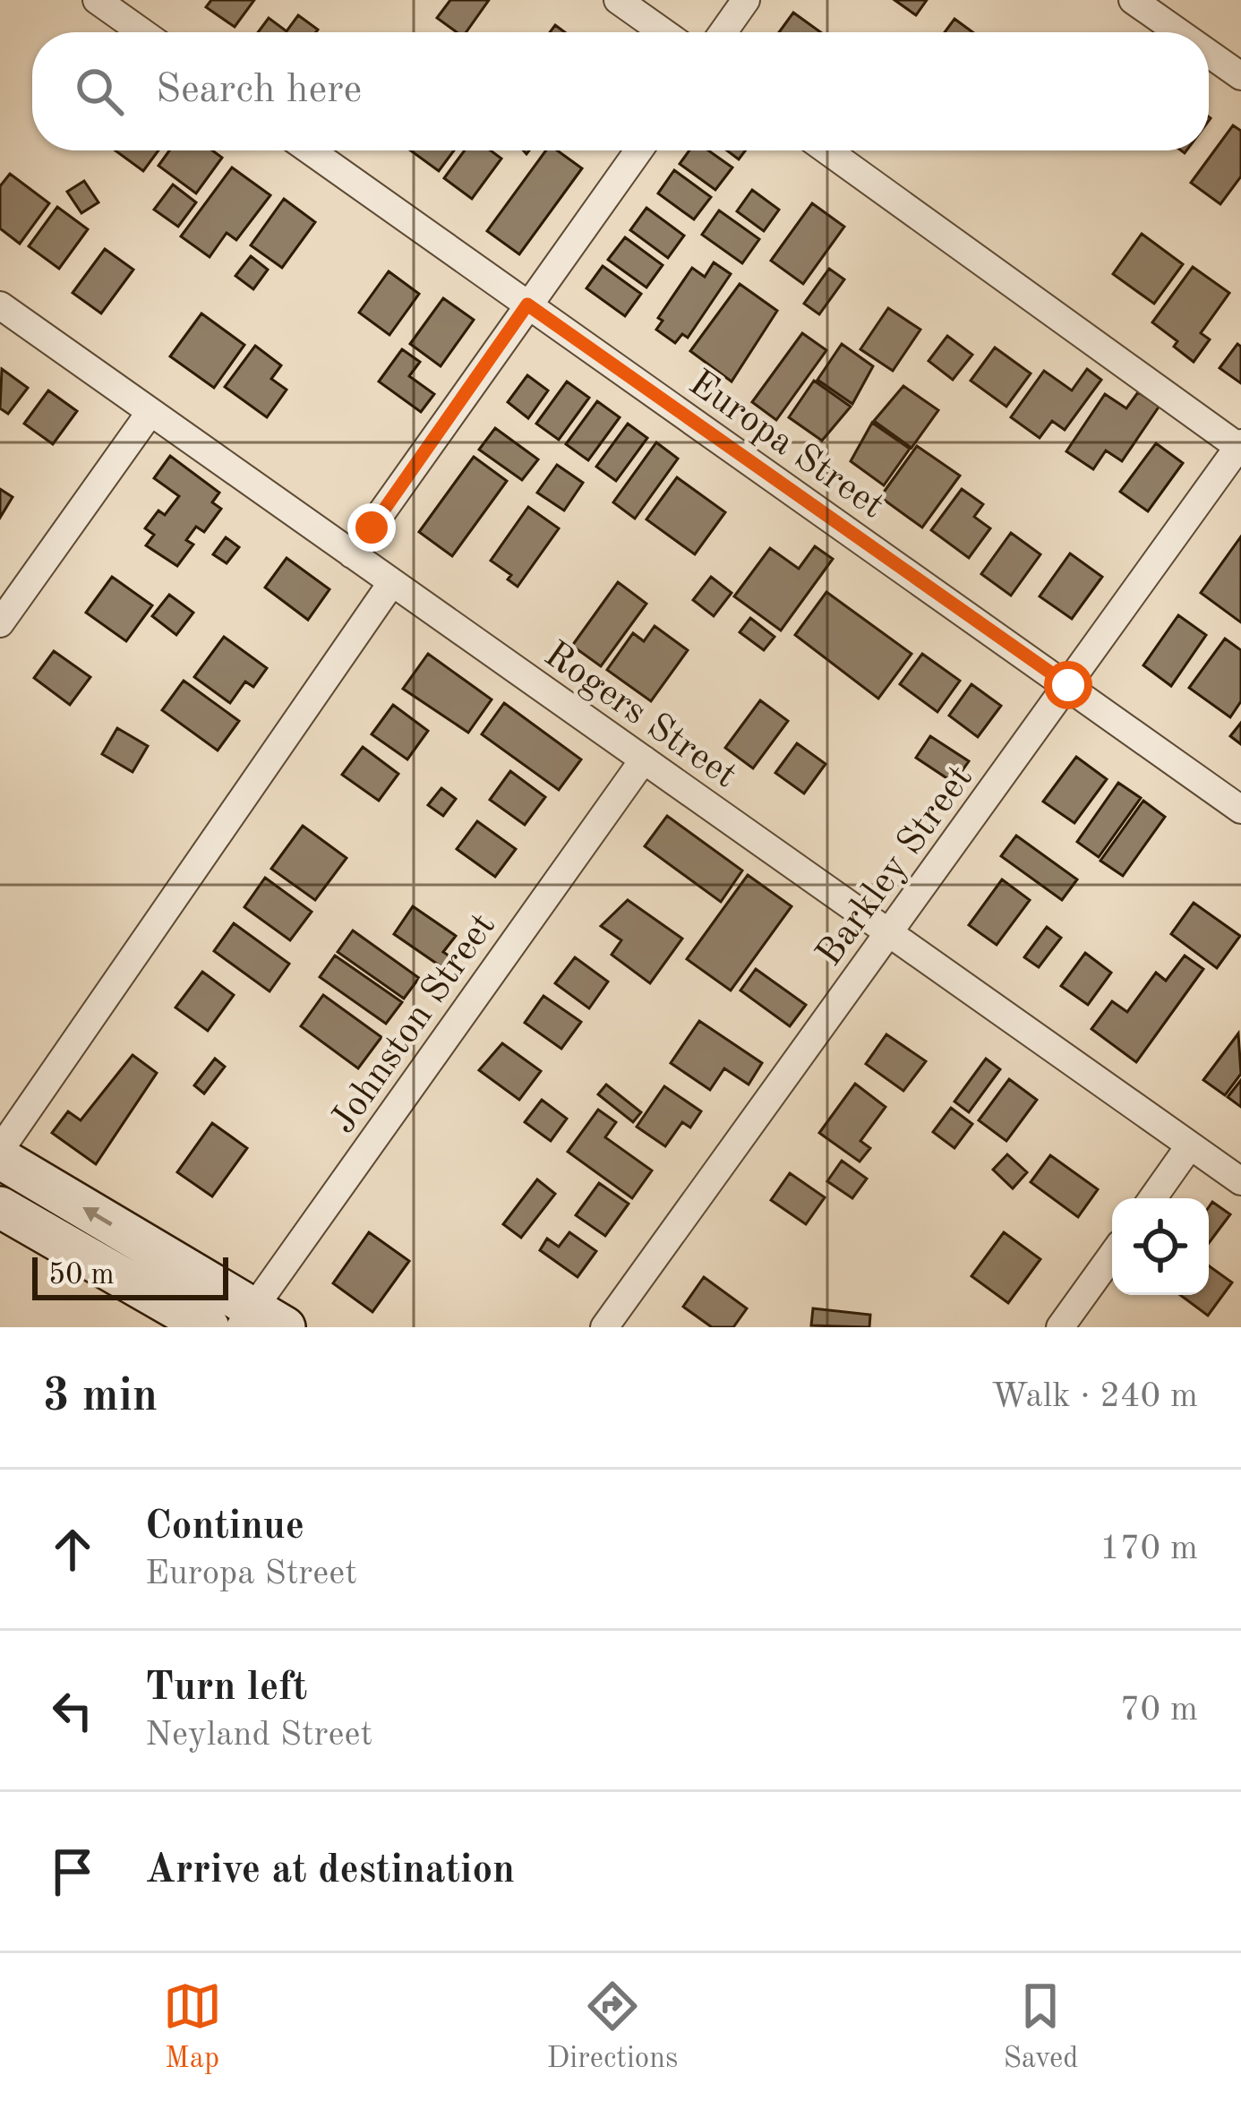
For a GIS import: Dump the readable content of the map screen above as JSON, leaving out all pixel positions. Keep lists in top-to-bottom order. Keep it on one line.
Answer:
{"streets":{"street":["Europa Street","Rogers Street","Barkley Street","Johnston Street"]},"crossings":[["Europa Street","Barkley Street"],["Rogers Street","Barkley Street"],["Rogers Street","Johnston Street"]],"scale_bar":"50 m","page":{"search":"Search here","scale":"50 m","heading":["3 min","Walk · 240 m"],"list":[["Continue","Europa Street","170 m"],["Turn left","Neyland Street","70 m"],"Arrive at destination"],"nav":["Map","Directions","Saved"]}}
